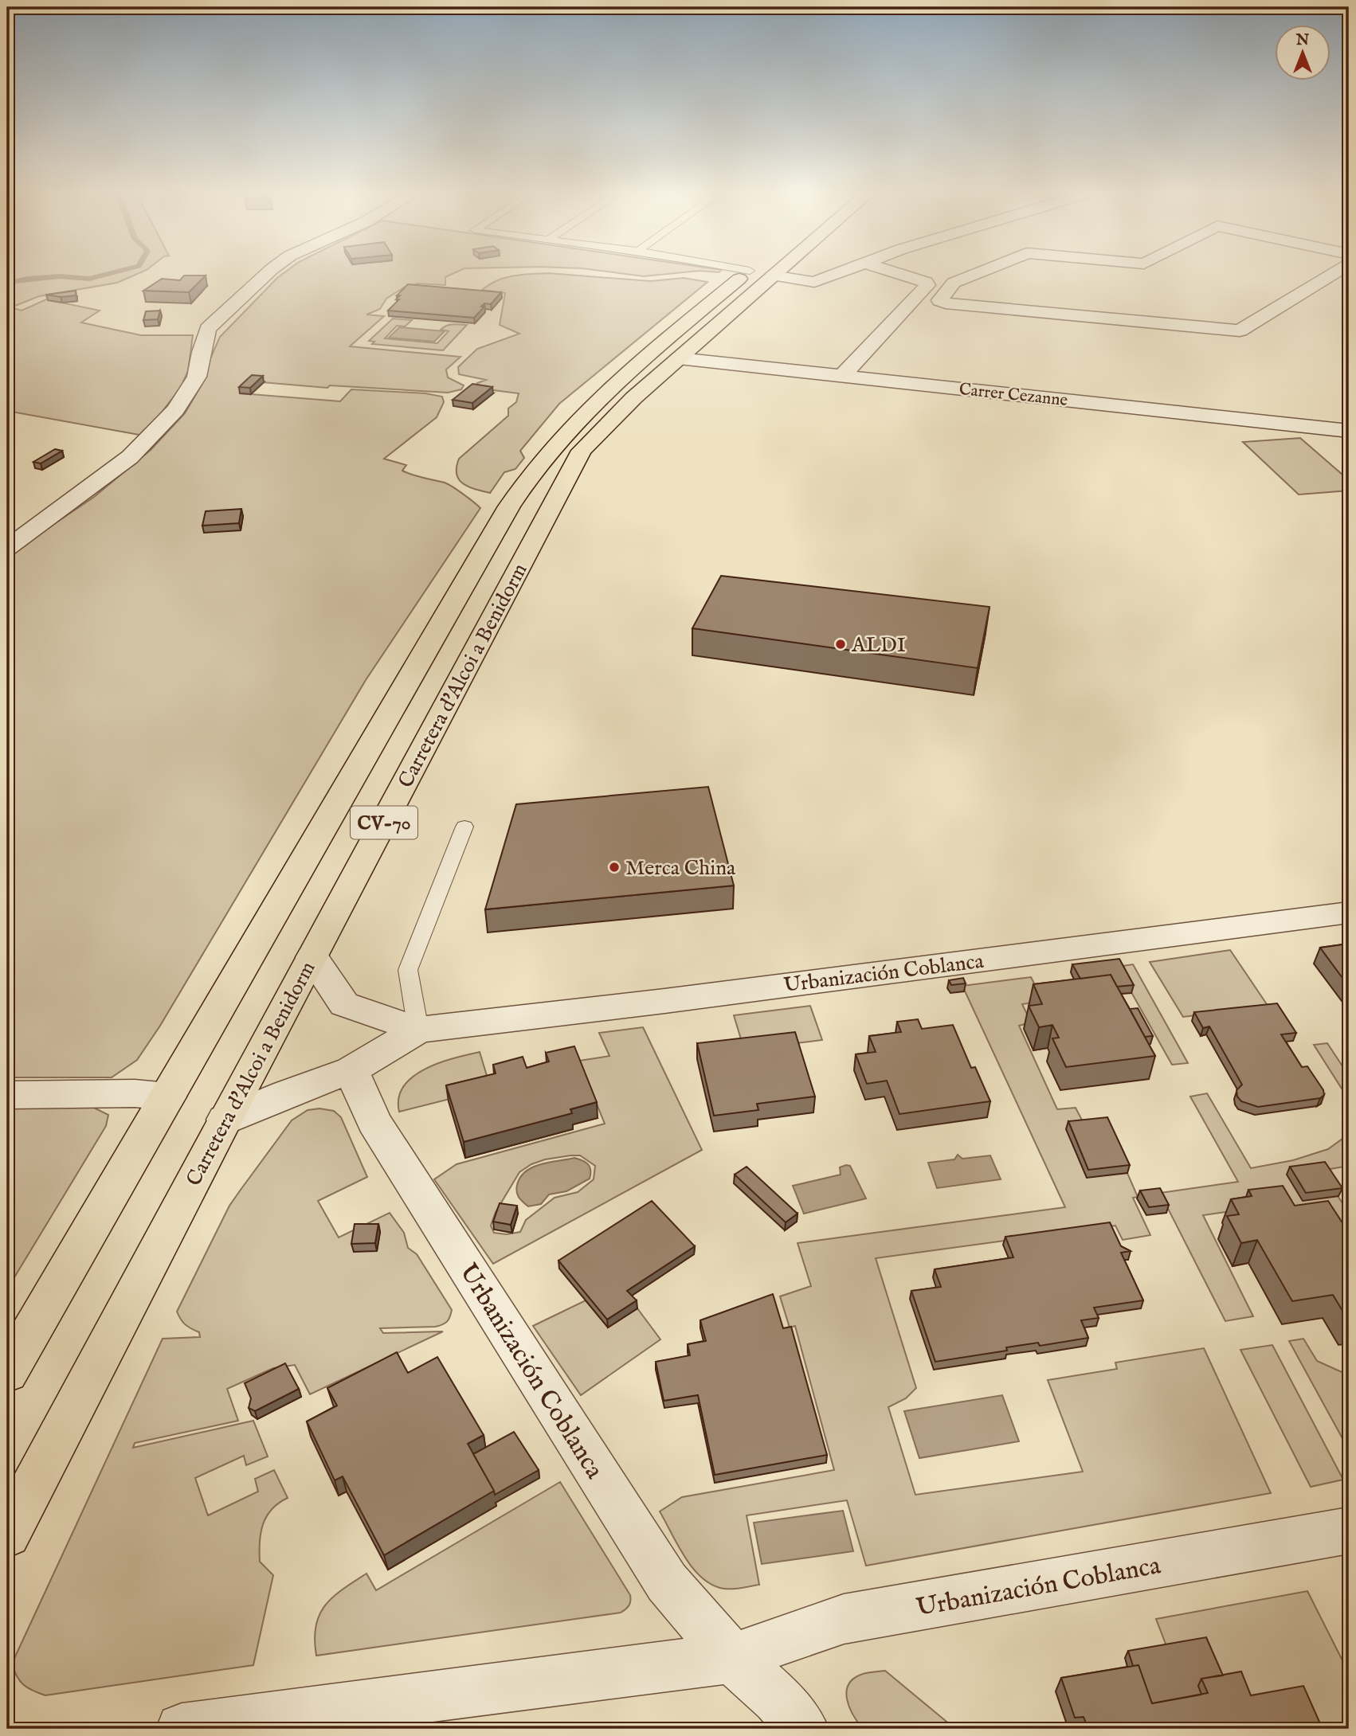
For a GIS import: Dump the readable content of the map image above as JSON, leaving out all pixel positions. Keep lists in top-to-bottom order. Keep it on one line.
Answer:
{"streets":{"main road":["Carretera d'Alcoi a Benidorm","CV-70"],"street":["Carrer Cezanne","Urbanización Coblanca"]},"crossings":[["Carrer Cezanne","Carretera d'Alcoi a Benidorm"]],"places":["ALDI","Merca China"],"north":"top"}
